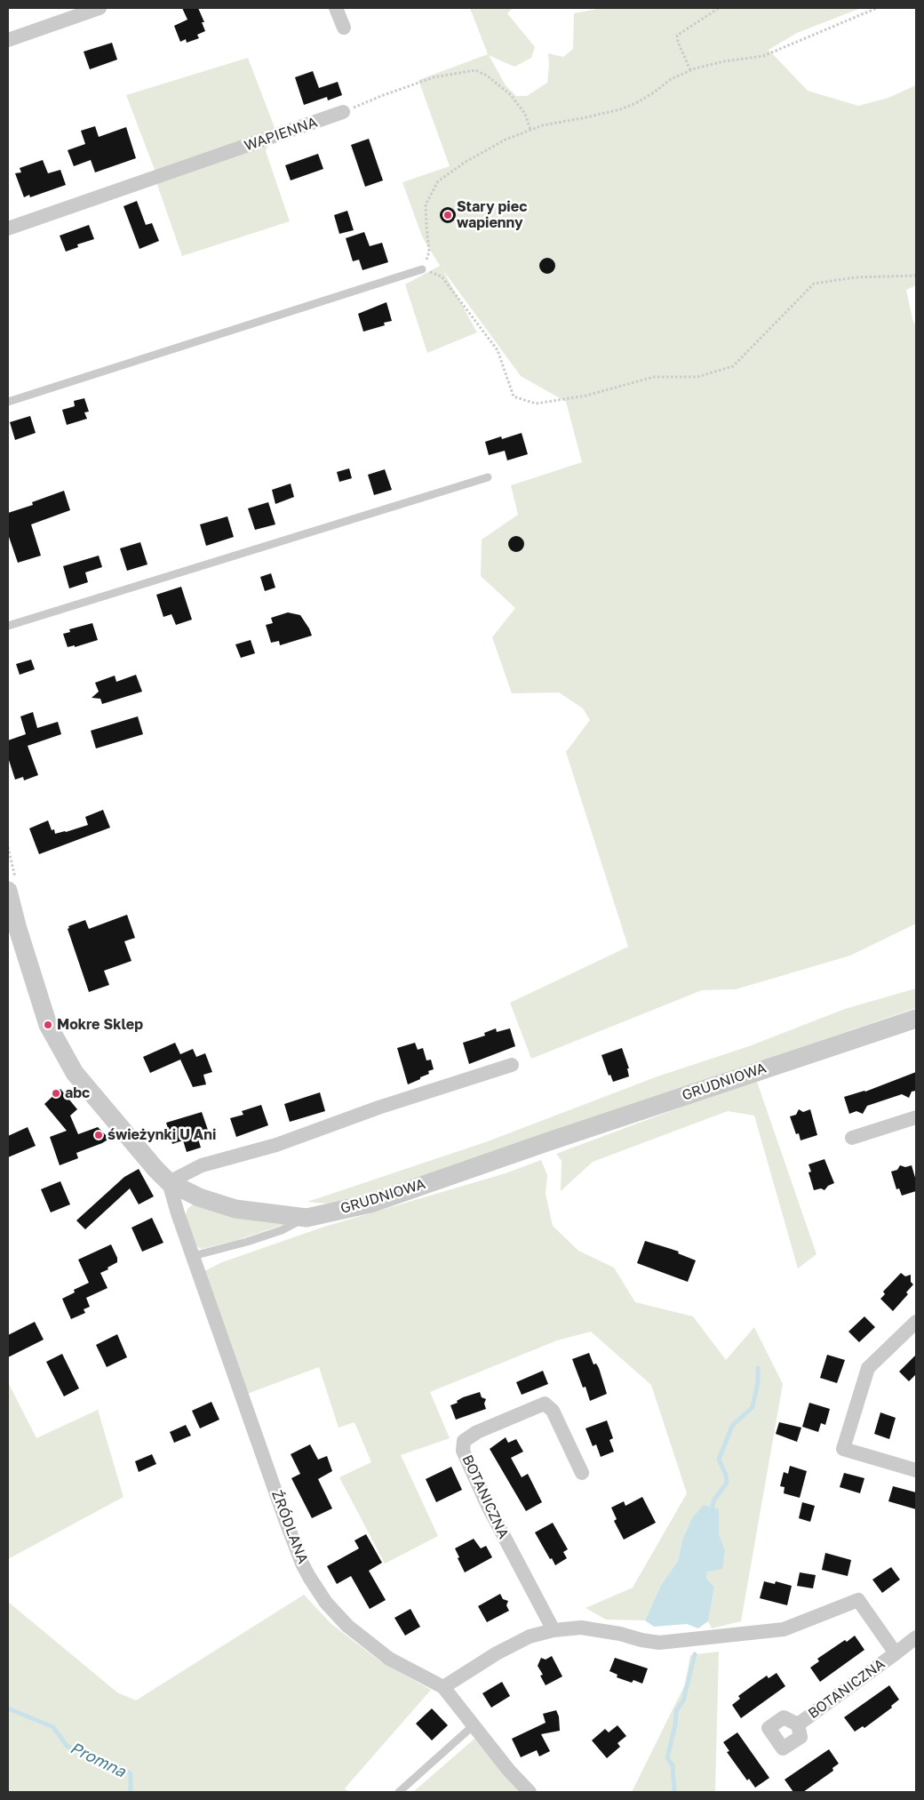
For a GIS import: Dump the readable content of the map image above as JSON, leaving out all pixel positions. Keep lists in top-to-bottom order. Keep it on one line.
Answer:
{"streets":{"street":["WAPIENNA","GRUDNIOWA","BOTANICZNA","ŹRÓDLANA"]},"crossings":[["GRUDNIOWA","ŹRÓDLANA"],["BOTANICZNA","ŹRÓDLANA"]],"water":["Promna"],"places":["Stary piec wapienny","Mokre Sklep","abc","świeżynki U Ani"]}
